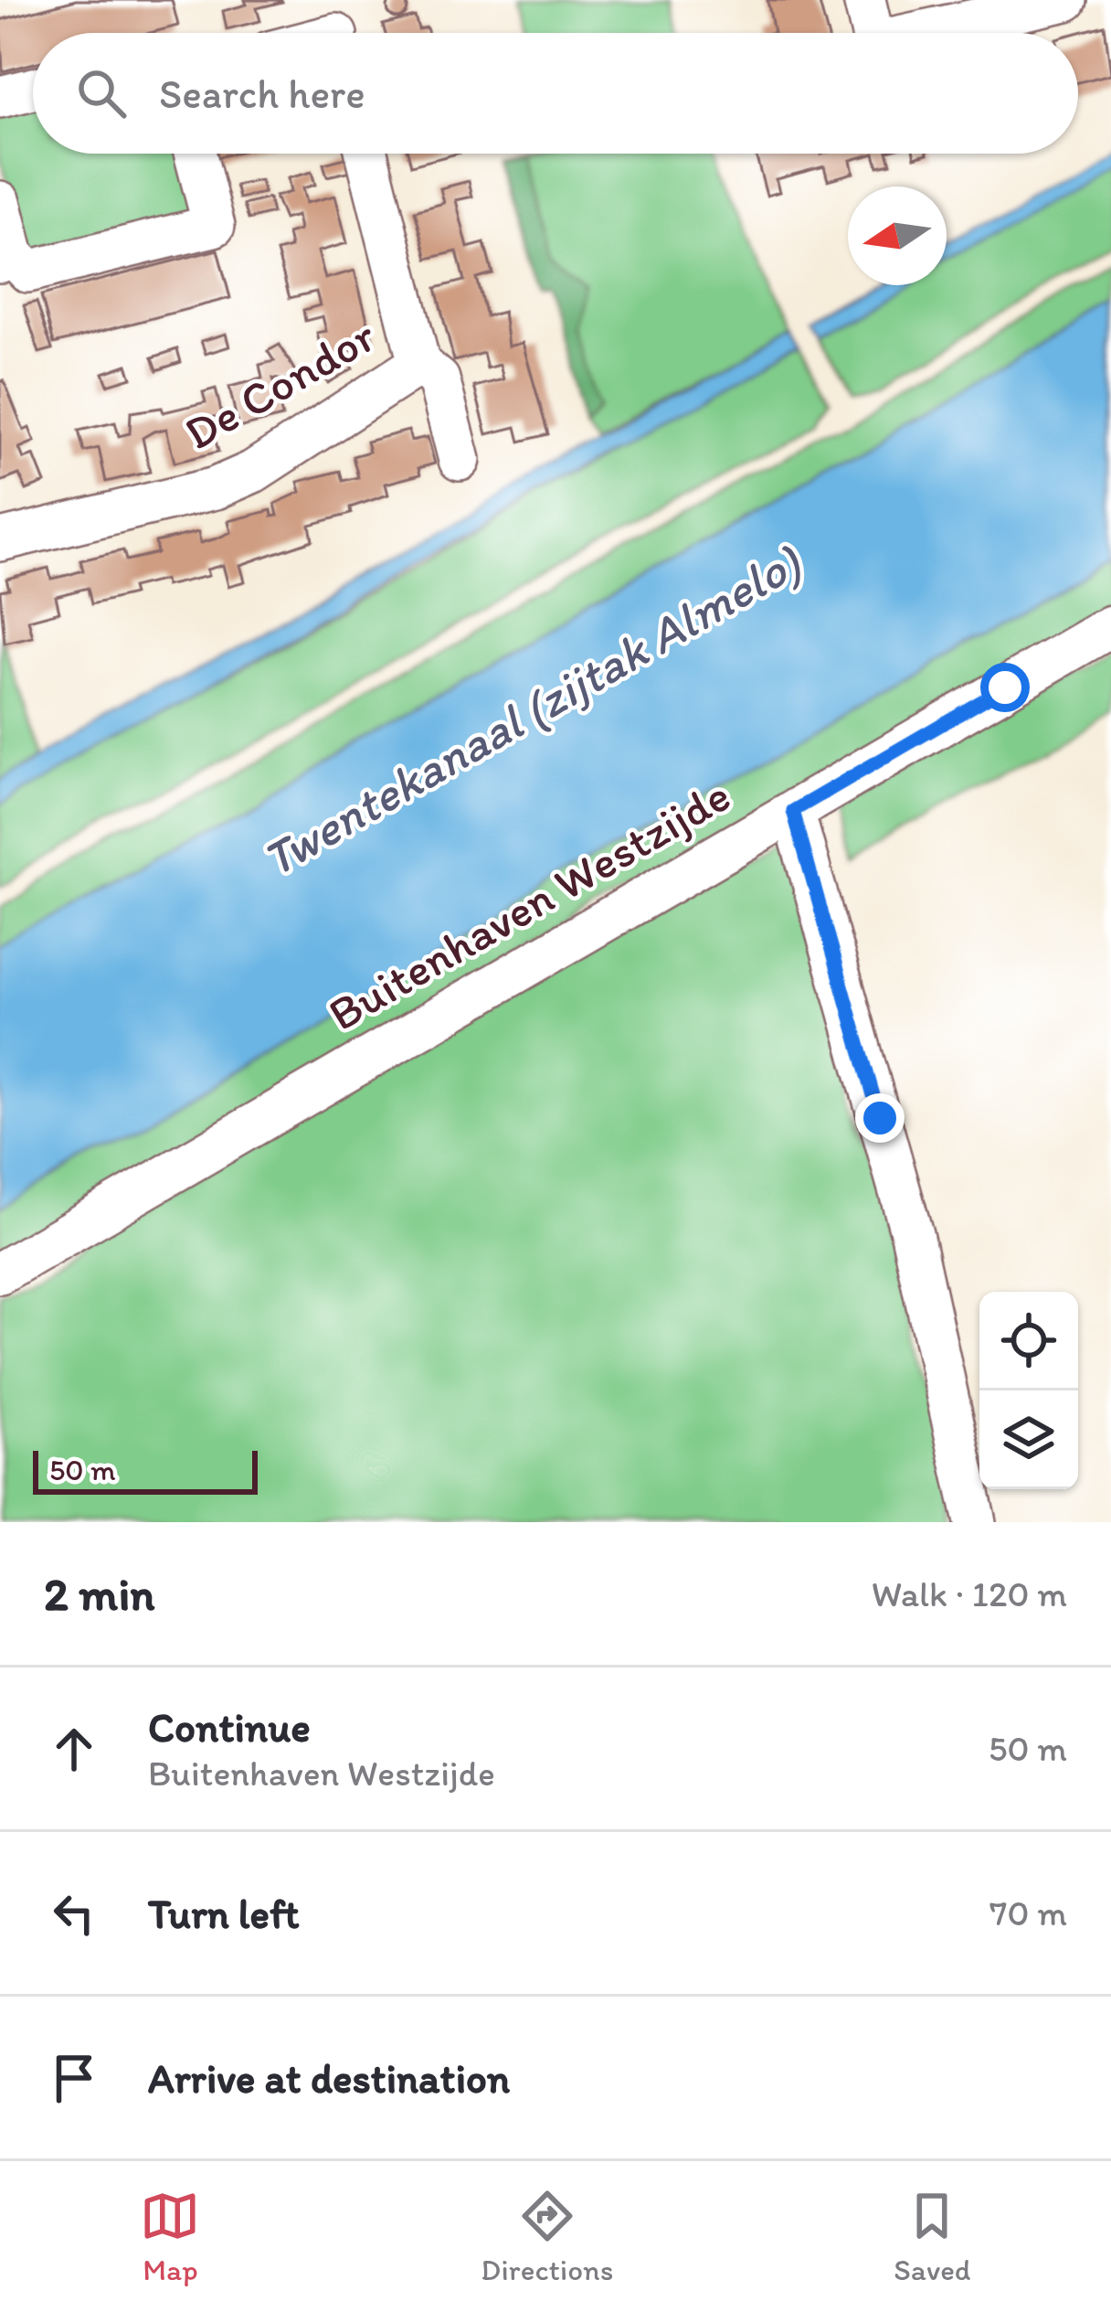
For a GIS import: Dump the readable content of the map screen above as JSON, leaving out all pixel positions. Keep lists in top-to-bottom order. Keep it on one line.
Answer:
{"streets":{"street":["De Condor","Buitenhaven Westzijde"]},"water":["Twentekanaal (zijtak Almelo)"],"scale_bar":"50 m","north":"left","page":{"search":"Search here","scale":"50 m","heading":["2 min","Walk · 120 m"],"list":[["Continue","Buitenhaven Westzijde","50 m"],["Turn left","70 m"],"Arrive at destination"],"nav":["Map","Directions","Saved"]}}
